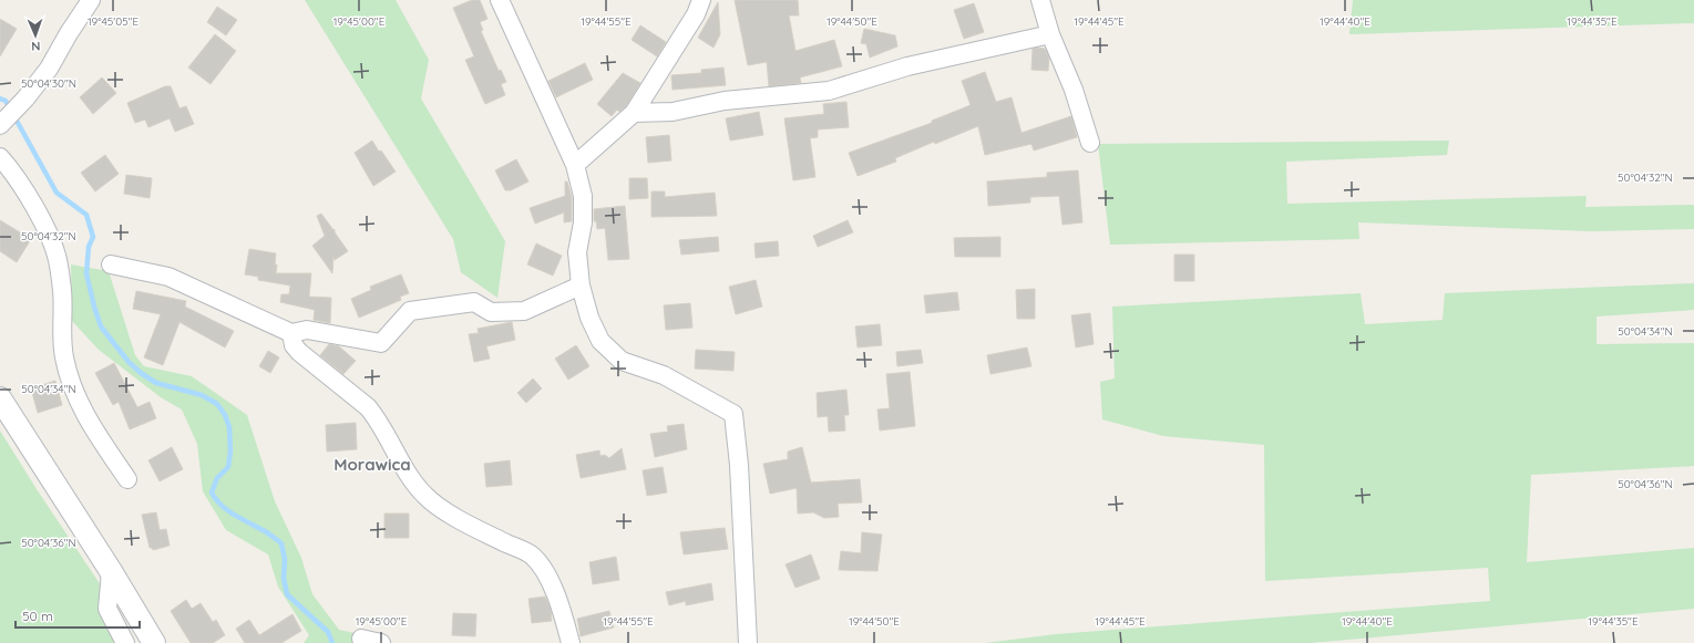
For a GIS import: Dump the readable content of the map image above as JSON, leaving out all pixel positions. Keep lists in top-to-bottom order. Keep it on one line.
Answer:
{"districts":["Morawica"],"scale_bar":"50 m","north":"bottom","coordinates":["19°45'05\"E","19°45'00\"E","19°44'55\"E","19°44'50\"E","19°44'45\"E","19°44'40\"E","19°44'35\"E","50°04'30\"N","50°04'32\"N","50°04'34\"N","50°04'36\"N"]}
